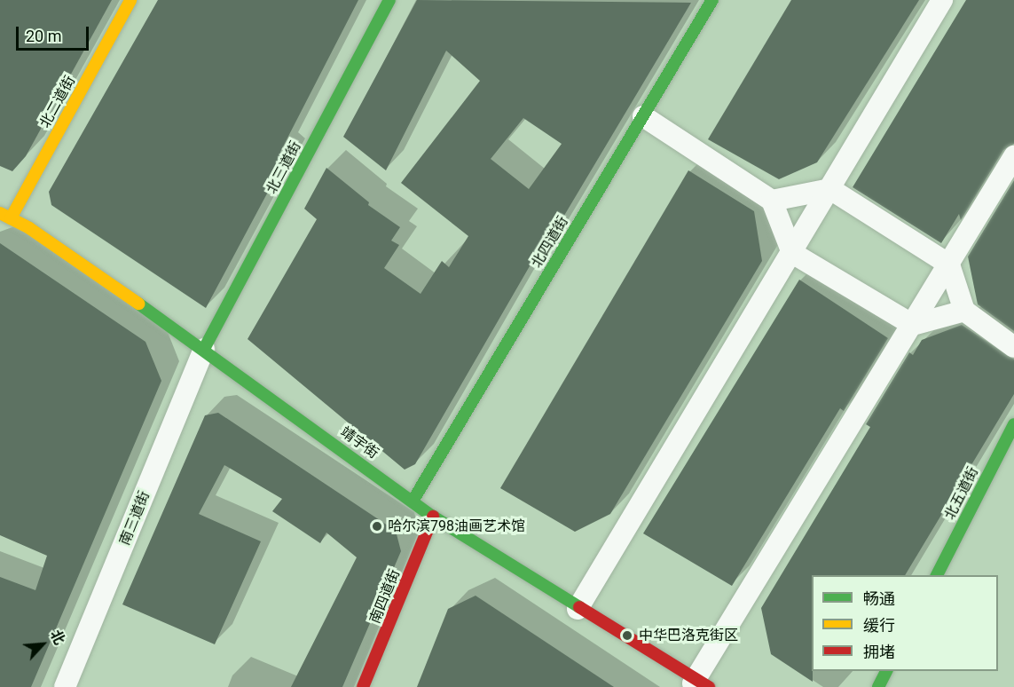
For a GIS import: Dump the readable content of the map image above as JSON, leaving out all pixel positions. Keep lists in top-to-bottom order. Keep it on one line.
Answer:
{"streets":{"street":["北二道街","北三道街","北四道街","靖宇街","北五道街","南三道街","南四道街"]},"crossings":[["北二道街","靖宇街"],["北三道街","靖宇街"],["北三道街","南三道街"],["北四道街","靖宇街"],["靖宇街","南三道街"],["靖宇街","南四道街"]],"places":["哈尔滨798油画艺术馆","中华巴洛克街区"],"legend":["畅通","缓行","拥堵"],"scale_bar":"20 m","north":"top right"}
